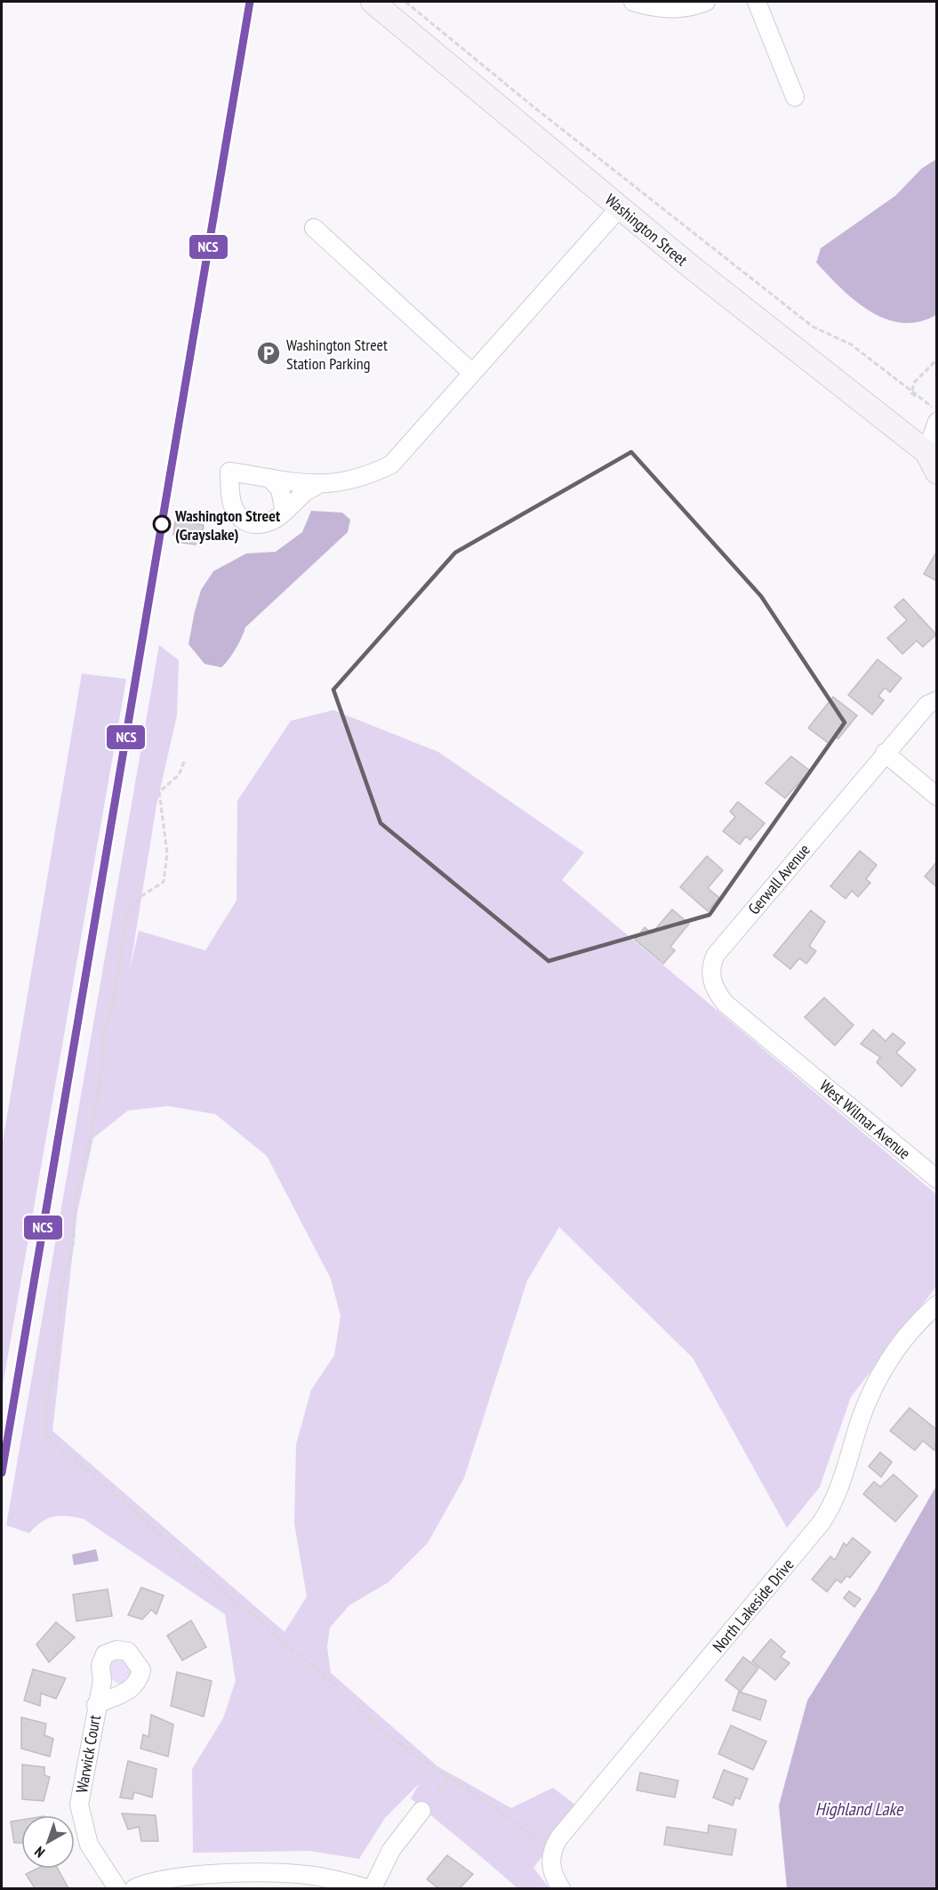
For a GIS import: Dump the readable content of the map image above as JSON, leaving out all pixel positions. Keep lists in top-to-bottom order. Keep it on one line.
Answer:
{"streets":{"main road":["Washington Street"],"street":["Gerwall Avenue","West Wilmar Avenue","North Lakeside Drive","Warwick Court"]},"crossings":[["Gerwall Avenue","West Wilmar Avenue"]],"water":["Highland Lake"],"places":{"parking":["Washington Street Station Parking"],"other":["Washington Street (Grayslake)"]},"lines":["transit line NCS"],"north":"bottom left"}
